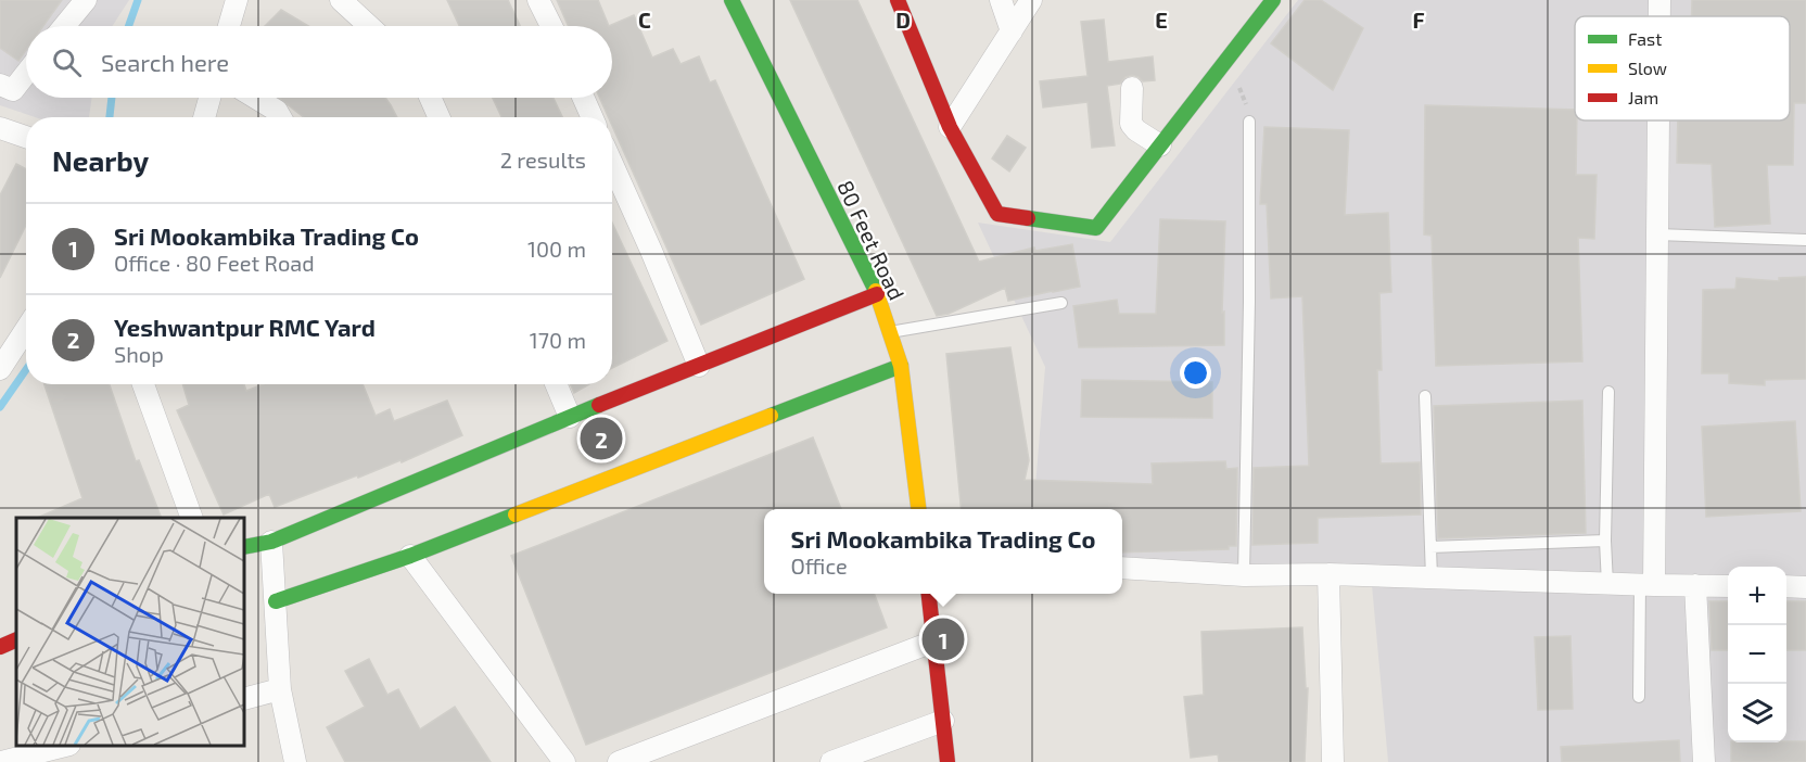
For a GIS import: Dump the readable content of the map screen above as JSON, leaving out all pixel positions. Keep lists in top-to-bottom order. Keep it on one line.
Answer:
{"streets":{"street":["80 Feet Road"]},"legend":["Fast","Slow","Jam"],"page":{"search":"Search here","heading":["Nearby","2 results"],"list":[{"mark":"1","name":"Sri Mookambika Trading Co","note":"Office · 80 Feet Road","value":"100 m"},{"mark":"2","name":"Yeshwantpur RMC Yard","note":"Shop","value":"170 m"}],"pins":["2","1"],"popup":["Sri Mookambika Trading Co","Office"],"map_buttons":["+","−"]},"grid":{"columns":["C","D","E","F"]}}
